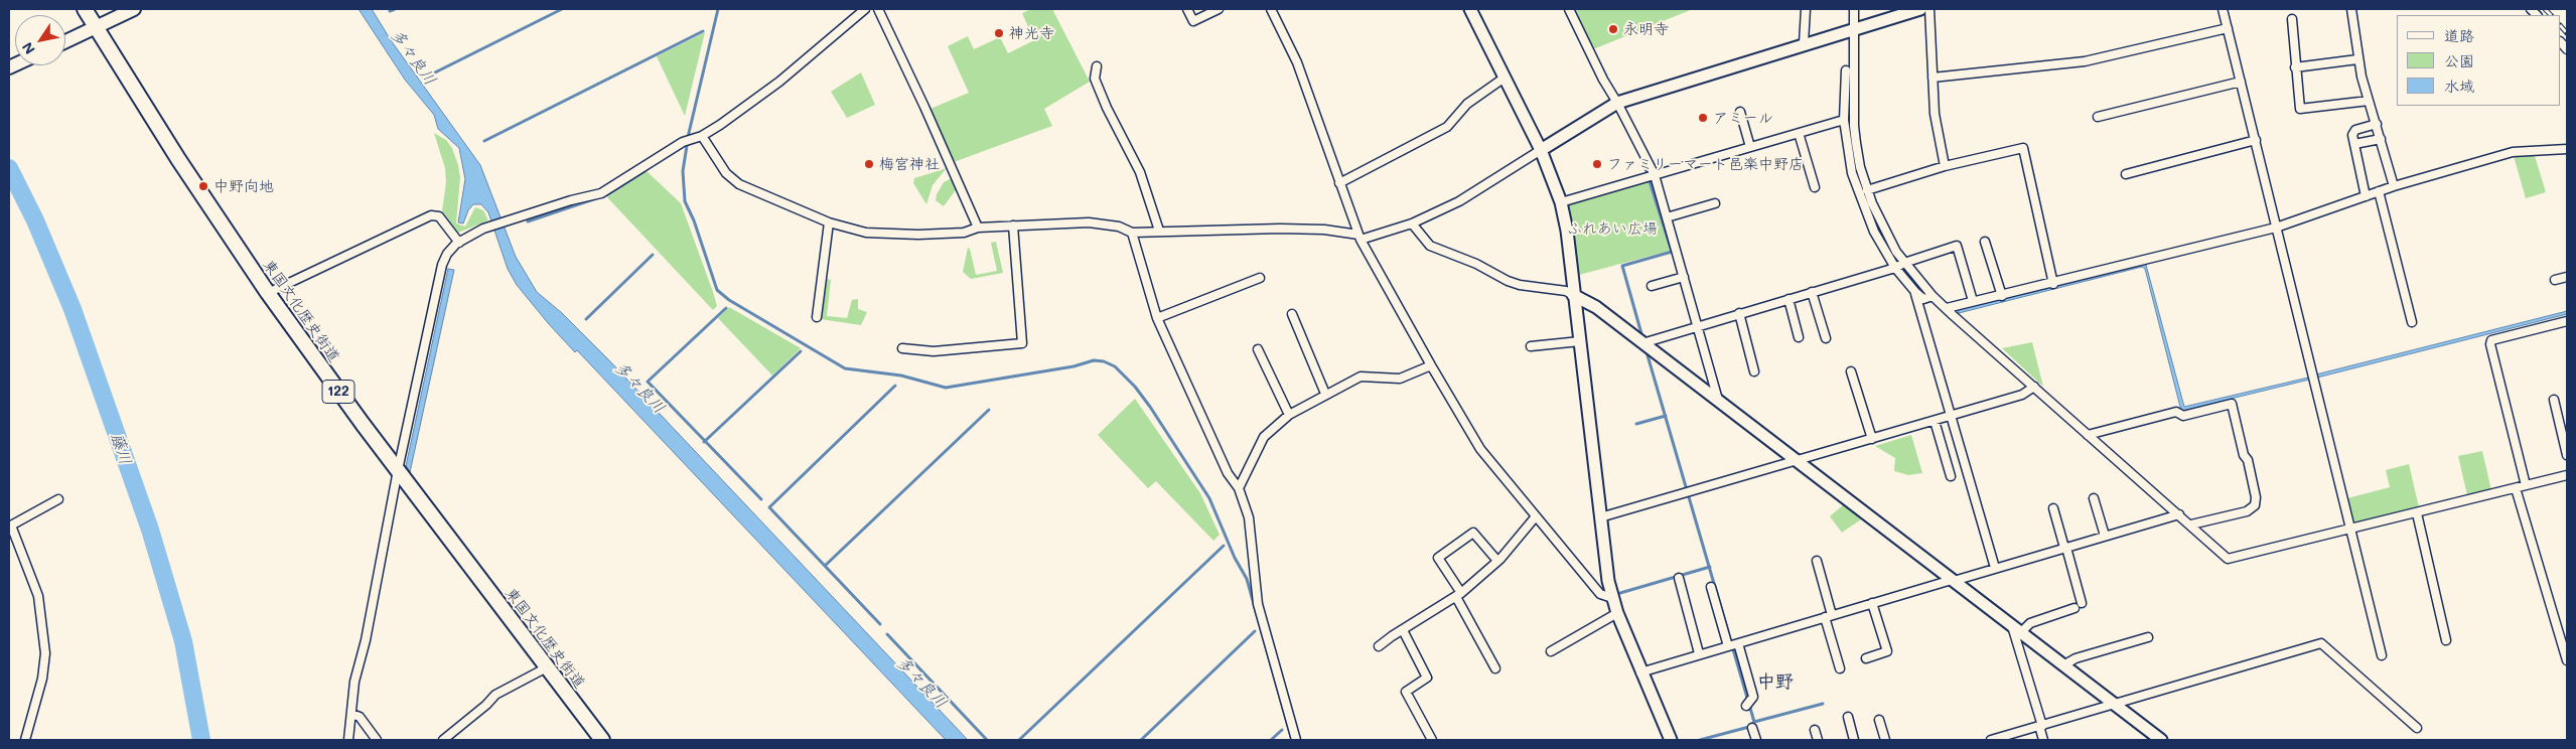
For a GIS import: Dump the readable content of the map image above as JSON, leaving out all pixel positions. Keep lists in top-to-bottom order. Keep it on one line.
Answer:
{"streets":{"highway":["東国文化歴史街道","122"]},"districts":["中野"],"water":["多々良川","藤川"],"parks":["ふれあい広場"],"places":["永明寺","神光寺","アミール","梅宮神社","ファミリーマート邑楽中野店","中野向地"],"legend":["道路","公園","水域"],"north":"bottom left"}
